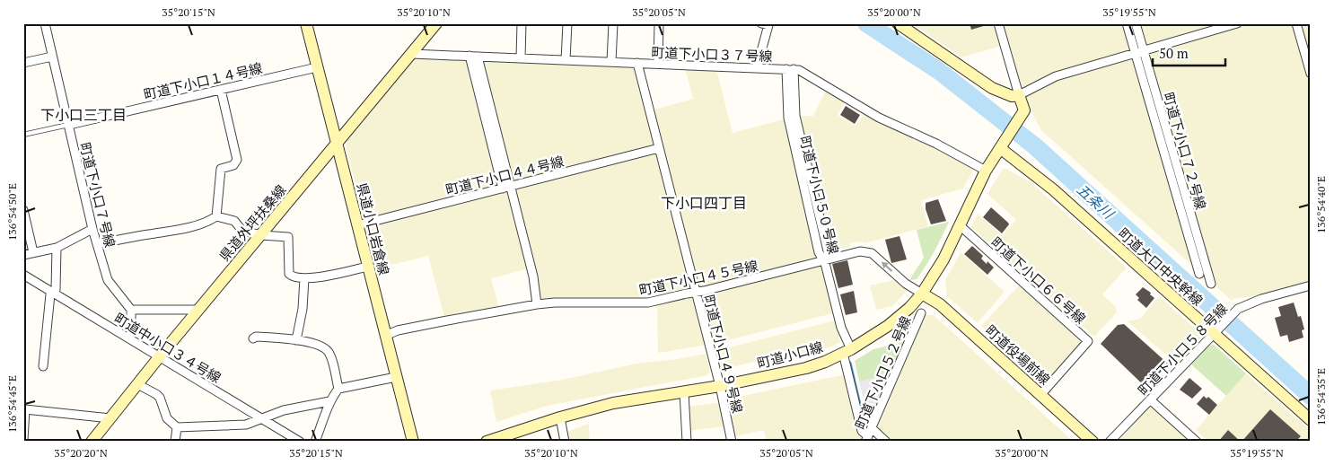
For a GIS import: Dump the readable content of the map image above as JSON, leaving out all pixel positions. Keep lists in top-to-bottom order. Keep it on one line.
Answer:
{"streets":{"street":["町道下小口３７号線","町道下小口１４号線","町道下小口７２号線","町道下小口４４号線","町道下小口７号線","町道下小口５０号線","県道外坪扶桑線","県道小口岩倉線","町道大口中央幹線","町道下小口４５号線","町道下小口６６号線","町道中小口３４号線","町道下小口５８号線","町道下小口４９号線","町道小口線","町道役場前線","町道下小口５２号線"]},"crossings":[["町道下小口３７号線","町道下小口５０号線"],["町道下小口３７号線","県道外坪扶桑線"],["町道下小口３７号線","町道下小口４９号線"],["町道下小口３７号線","町道小口線"],["町道下小口１４号線","町道下小口７号線"],["町道下小口１４号線","県道小口岩倉線"],["町道下小口４４号線","県道小口岩倉線"],["町道下小口４４号線","町道下小口４９号線"],["町道下小口５０号線","町道下小口４５号線"],["町道下小口５０号線","町道小口線"],["町道下小口５０号線","町道下小口５２号線"],["県道外坪扶桑線","県道小口岩倉線"],["県道外坪扶桑線","町道中小口３４号線"],["県道小口岩倉線","町道下小口４５号線"],["町道大口中央幹線","町道下小口５８号線"],["町道大口中央幹線","町道小口線"],["町道下小口４５号線","町道下小口４９号線"],["町道下小口４５号線","町道小口線"],["町道下小口４５号線","町道役場前線"],["町道下小口６６号線","町道小口線"],["町道下小口６６号線","町道役場前線"],["町道下小口４９号線","町道小口線"],["町道小口線","町道役場前線"]],"districts":["下小口三丁目","下小口四丁目"],"water":["五条川"],"scale_bar":"50 m","coordinates":["35°20'15\"N","35°20'10\"N","35°20'05\"N","35°20'00\"N","35°19'55\"N","136°54'40\"E","136°54'50\"E","136°54'35\"E","136°54'45\"E","35°20'20\"N"]}
